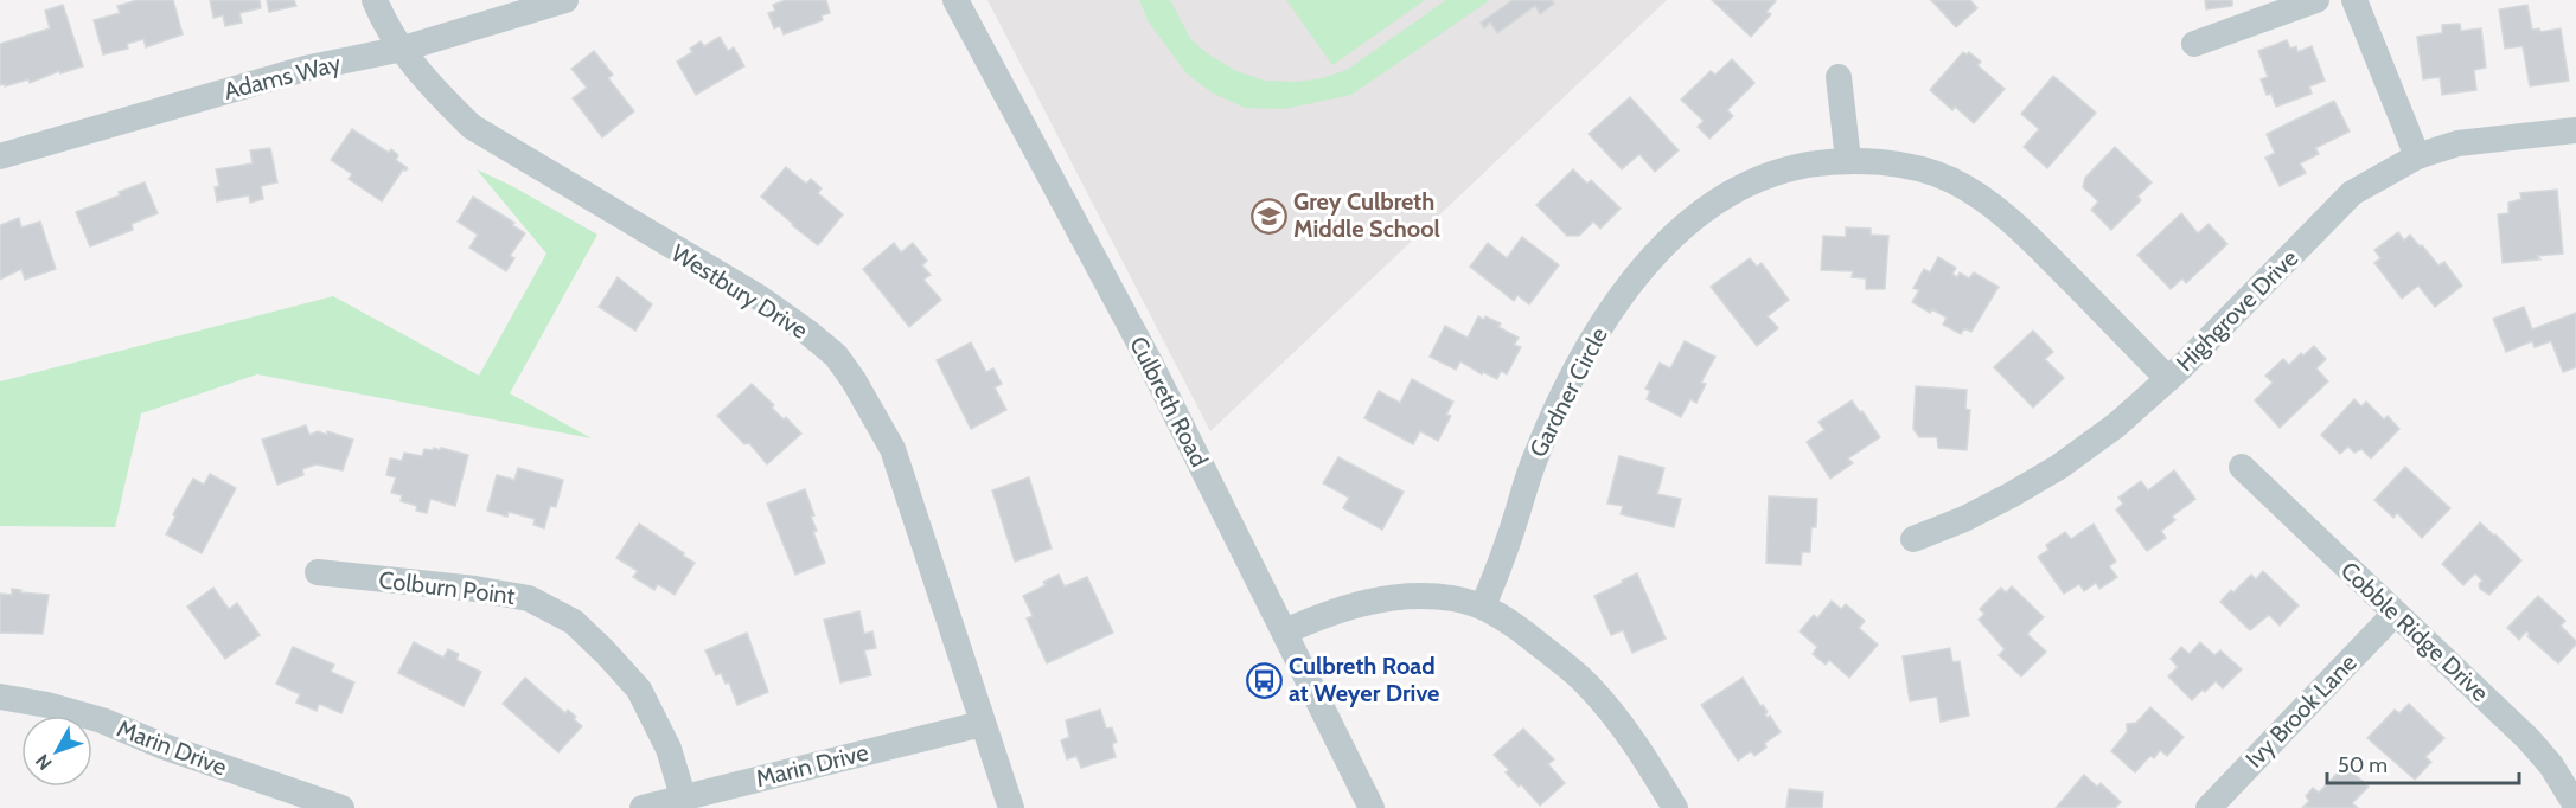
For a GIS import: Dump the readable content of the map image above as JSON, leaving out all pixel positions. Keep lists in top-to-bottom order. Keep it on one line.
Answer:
{"streets":{"street":["Adams Way","Westbury Drive","Highgrove Drive","Gardner Circle","Culbreth Road","Colburn Point","Cobble Ridge Drive","Ivy Brook Lane","Marin Drive"]},"crossings":[["Adams Way","Westbury Drive"],["Westbury Drive","Marin Drive"],["Highgrove Drive","Gardner Circle"],["Colburn Point","Marin Drive"],["Cobble Ridge Drive","Ivy Brook Lane"]],"places":{"school or university":["Grey Culbreth Middle School"],"bus stop":["Culbreth Road at Weyer Drive"]},"scale_bar":"50 m","north":"bottom left"}
